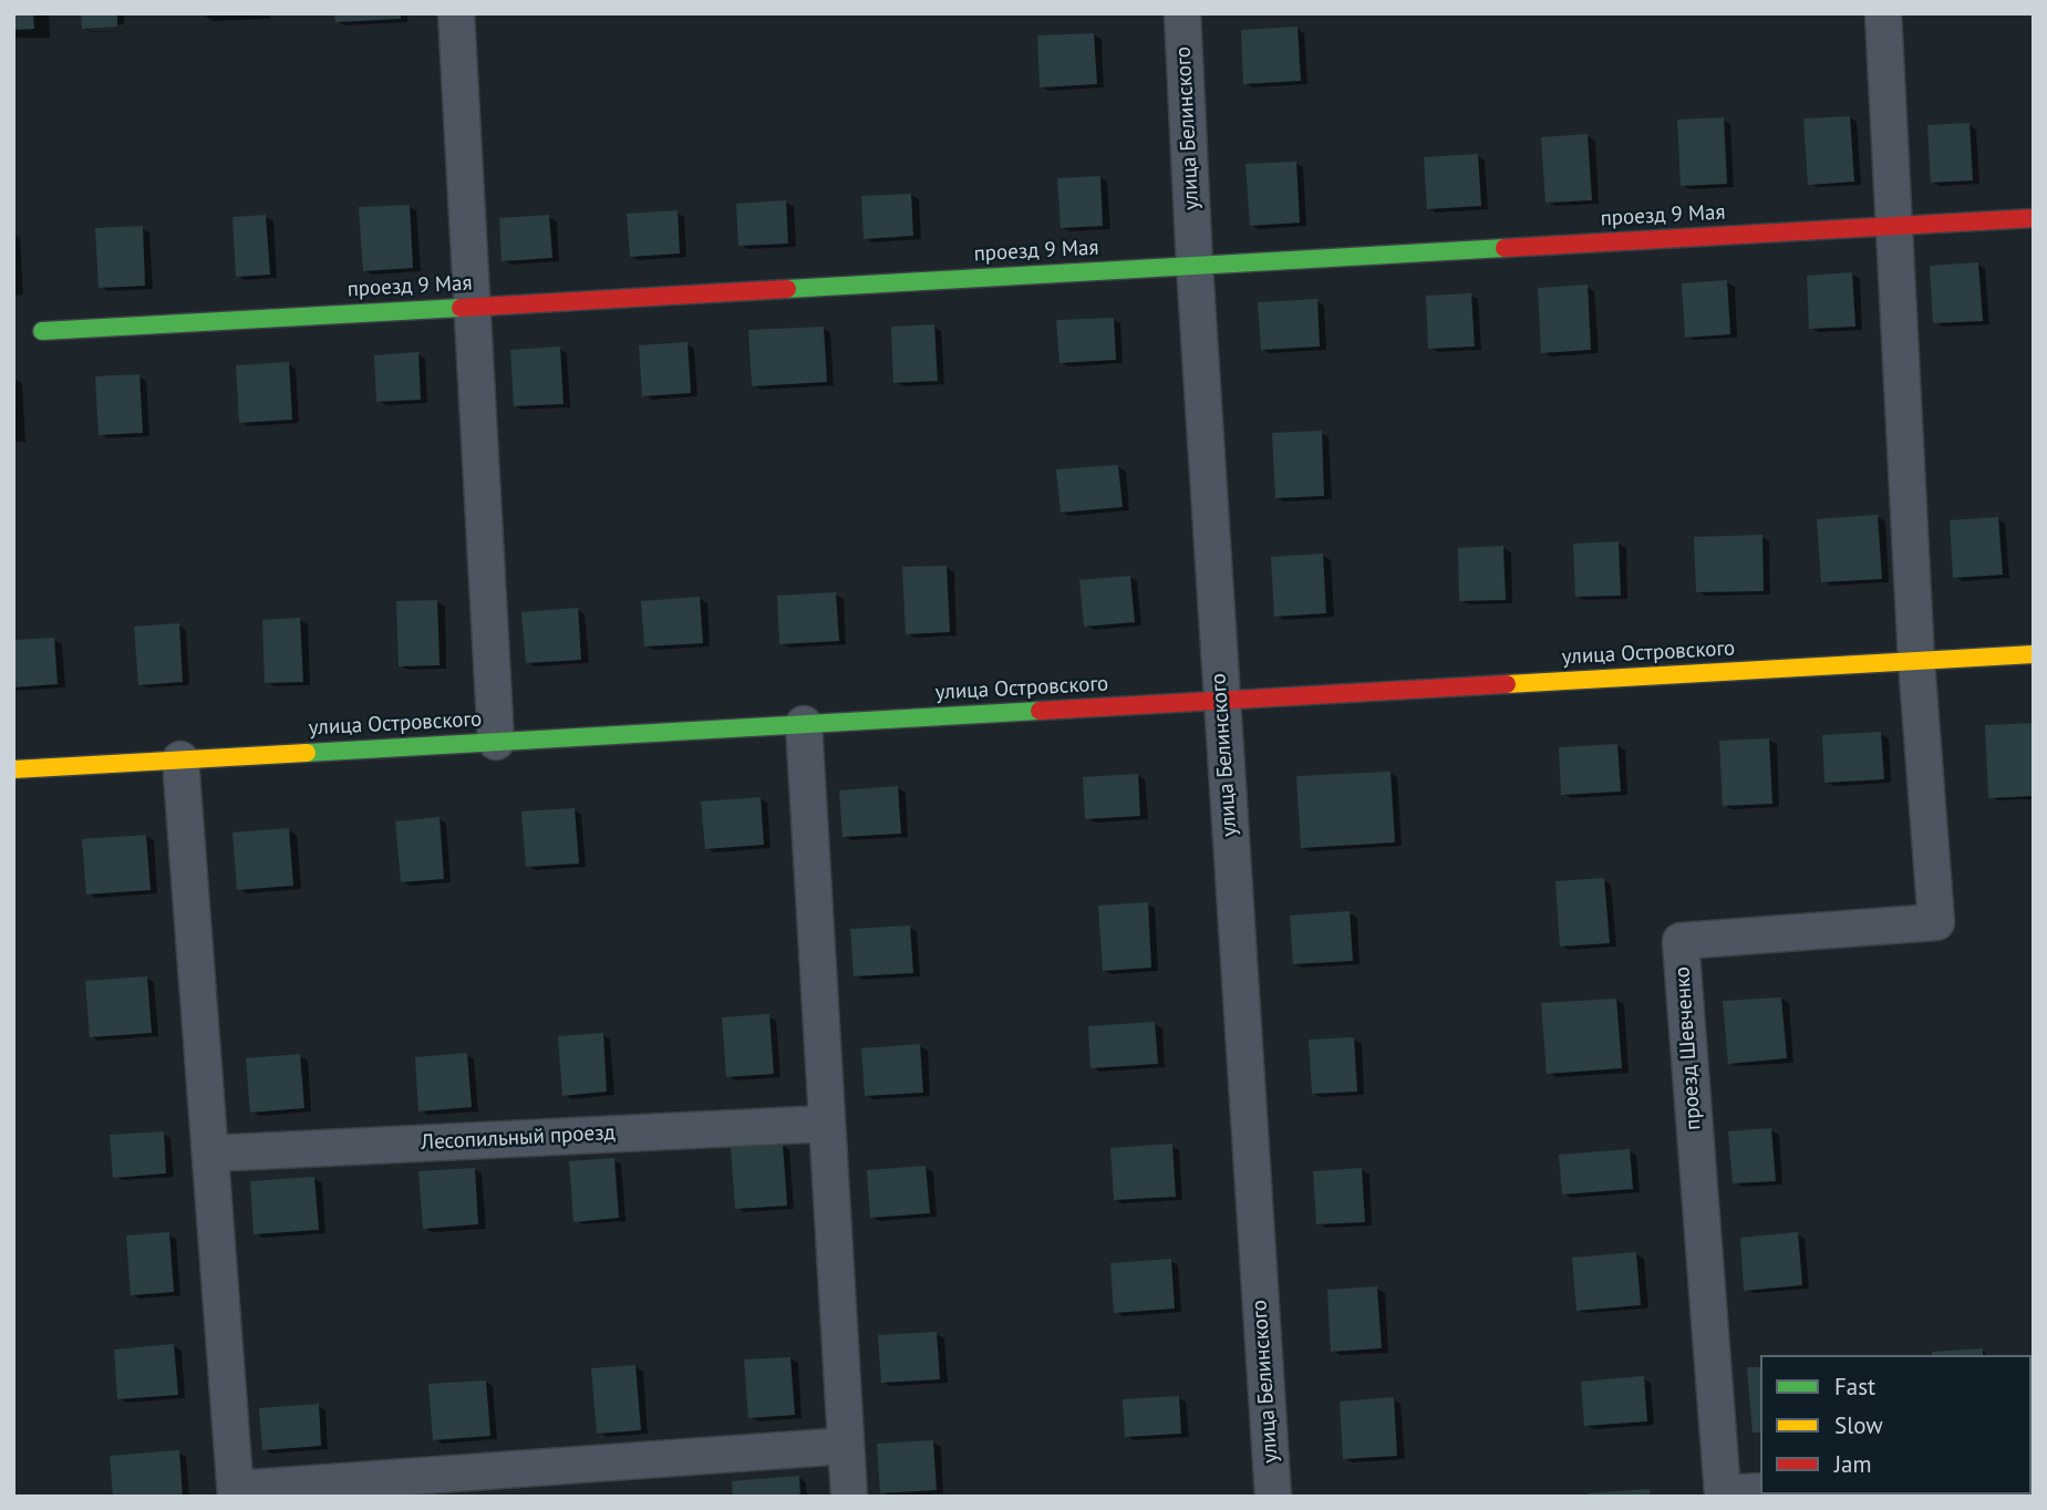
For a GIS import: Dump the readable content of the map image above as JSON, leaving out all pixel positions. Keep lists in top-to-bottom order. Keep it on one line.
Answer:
{"streets":{"street":["улица Белинского","проезд 9 Мая","улица Островского","проезд Шевченко","Лесопильный проезд"]},"crossings":[["улица Белинского","проезд 9 Мая"],["улица Белинского","улица Островского"],["улица Островского","проезд Шевченко"]],"legend":["Fast","Slow","Jam"]}
